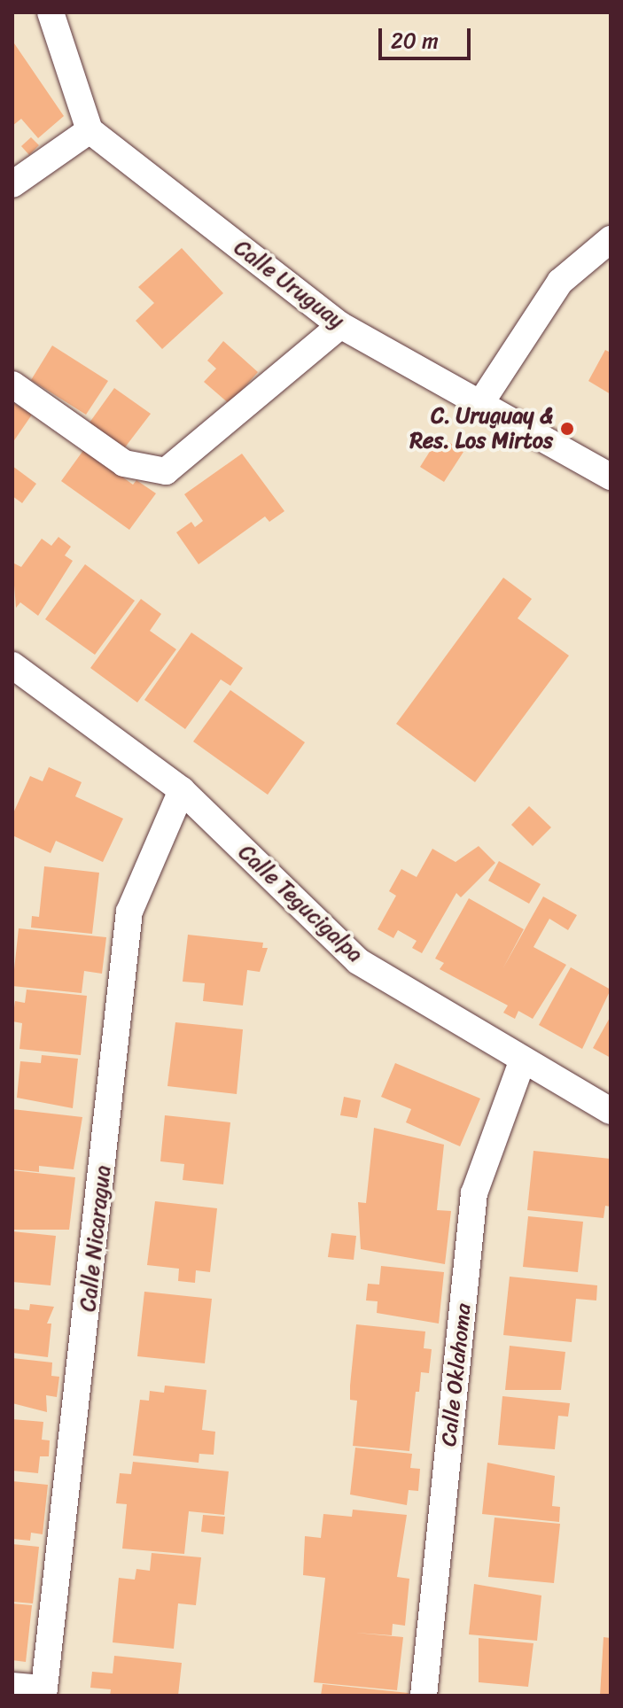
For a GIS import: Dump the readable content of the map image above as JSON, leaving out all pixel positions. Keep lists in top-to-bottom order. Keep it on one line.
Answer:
{"streets":{"street":["Calle Uruguay","Calle Tegucigalpa","Calle Nicaragua","Calle Oklahoma"]},"crossings":[["Calle Tegucigalpa","Calle Nicaragua"],["Calle Tegucigalpa","Calle Oklahoma"]],"places":["C. Uruguay & Res. Los Mirtos"],"scale_bar":"20 m"}
